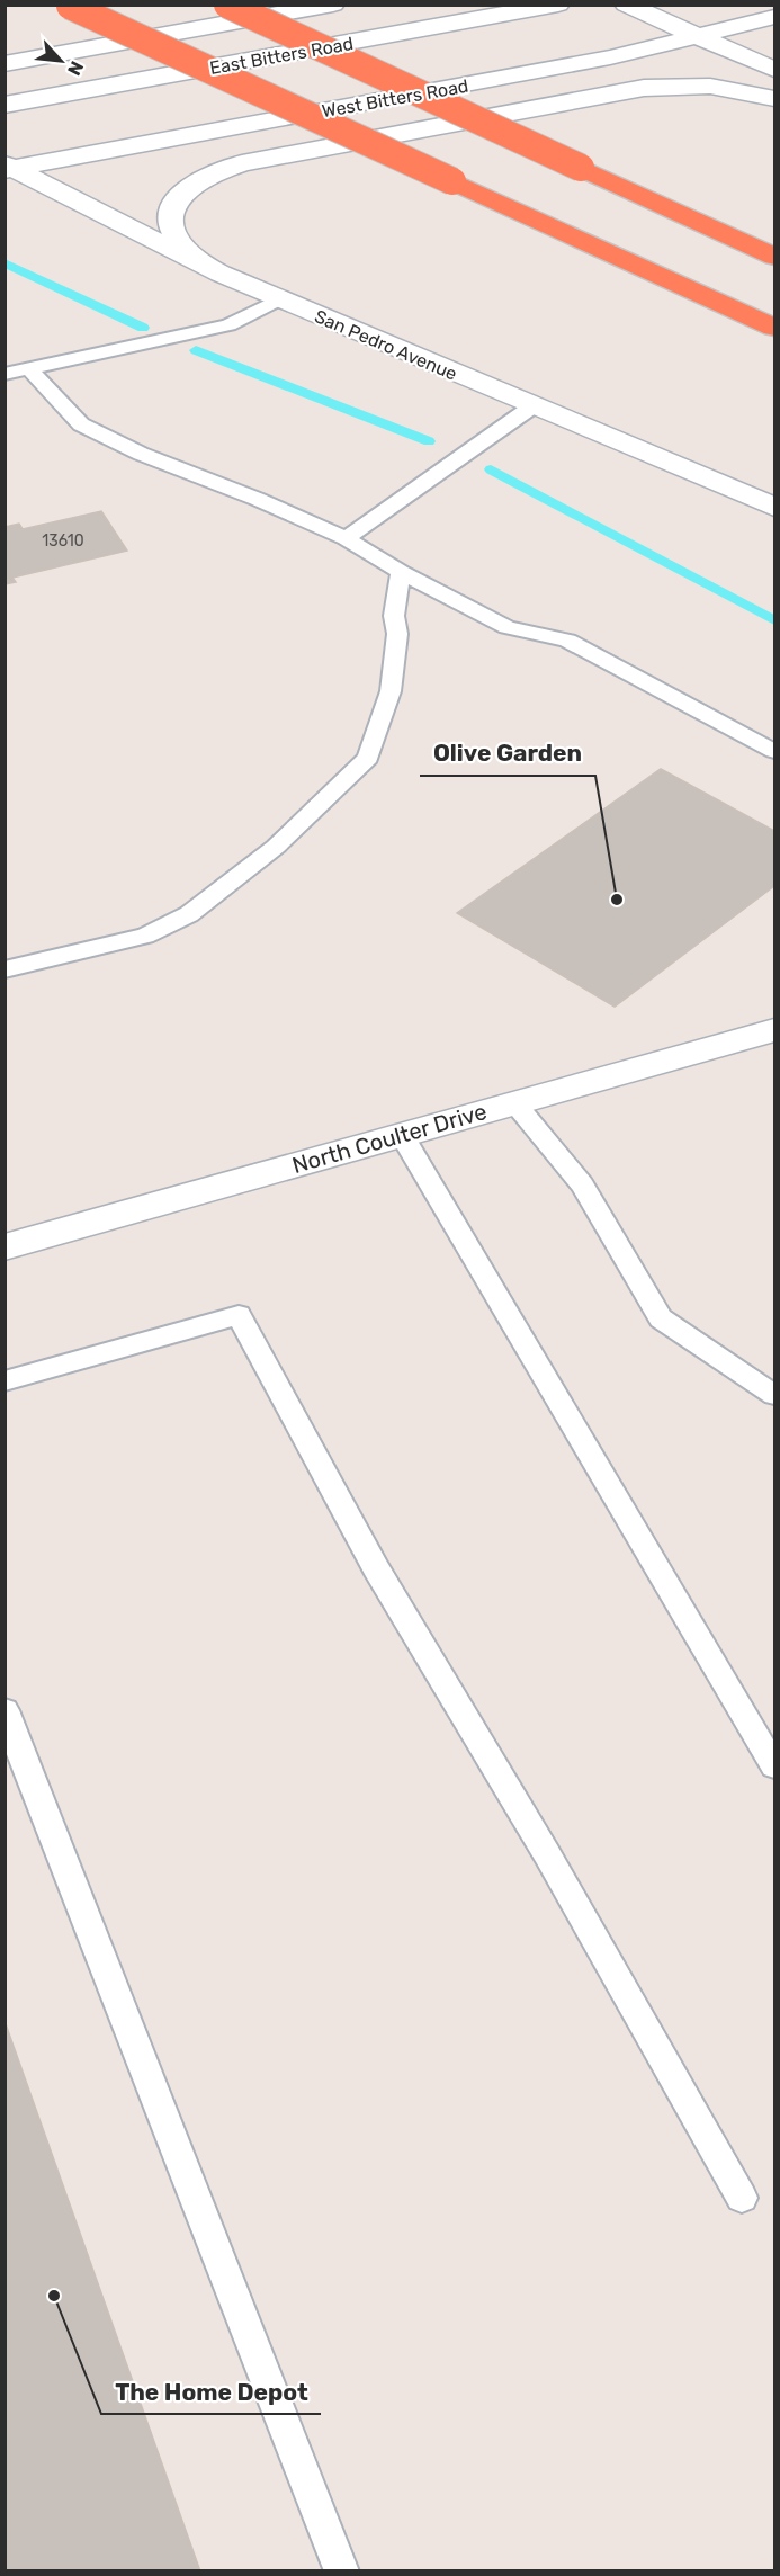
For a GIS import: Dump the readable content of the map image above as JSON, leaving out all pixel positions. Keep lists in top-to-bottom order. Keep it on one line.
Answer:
{"streets":{"main road":["East Bitters Road","West Bitters Road","San Pedro Avenue","North Coulter Drive"]},"crossings":[["West Bitters Road","San Pedro Avenue"]],"places":["Olive Garden","The Home Depot"],"house_numbers":["13610"],"north":"bottom right"}
